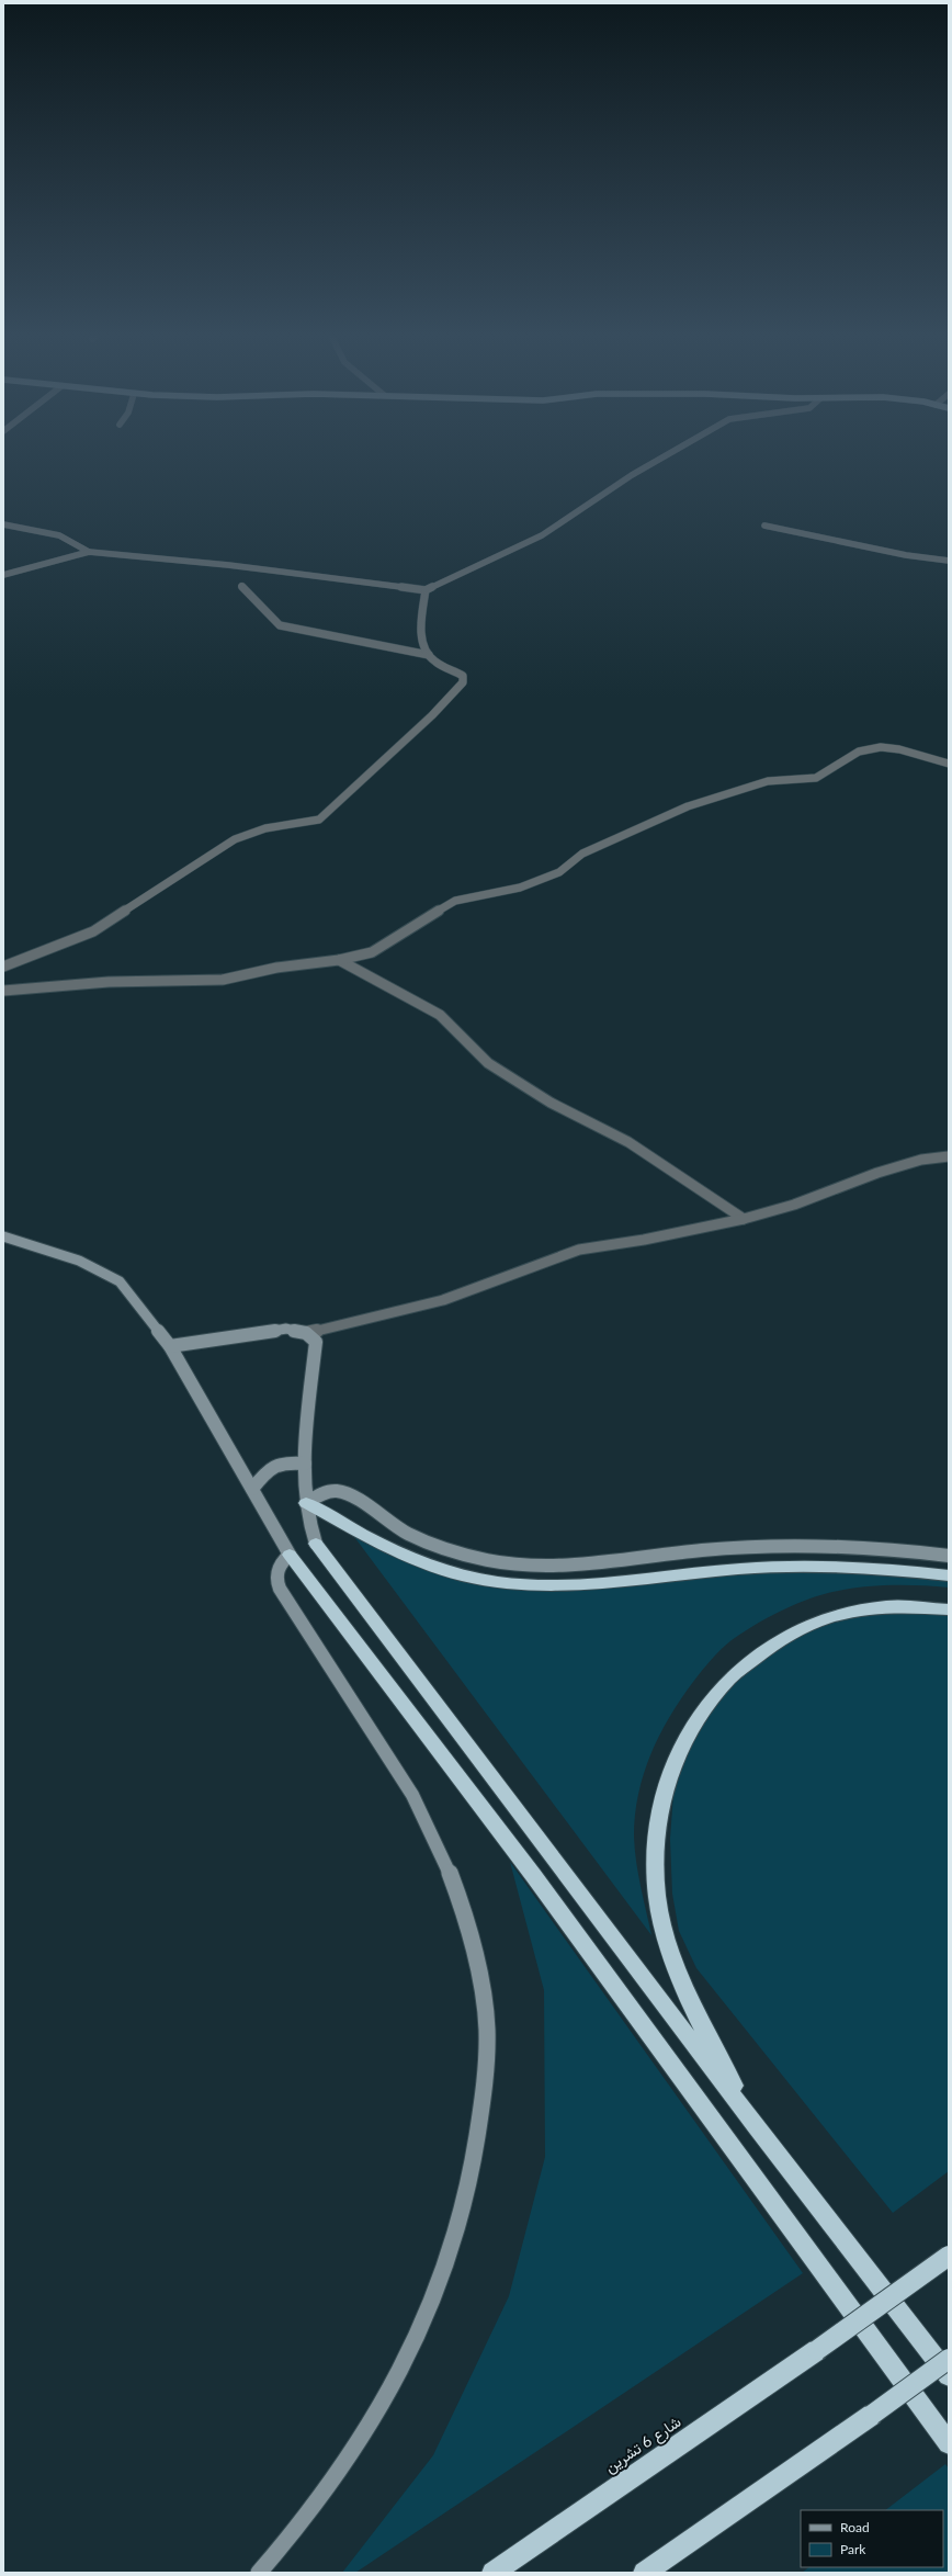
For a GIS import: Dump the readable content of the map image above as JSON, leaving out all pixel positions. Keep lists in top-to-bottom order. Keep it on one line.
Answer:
{"streets":{"highway":["شارع 6 تشرين"]},"legend":["Road","Park"]}
